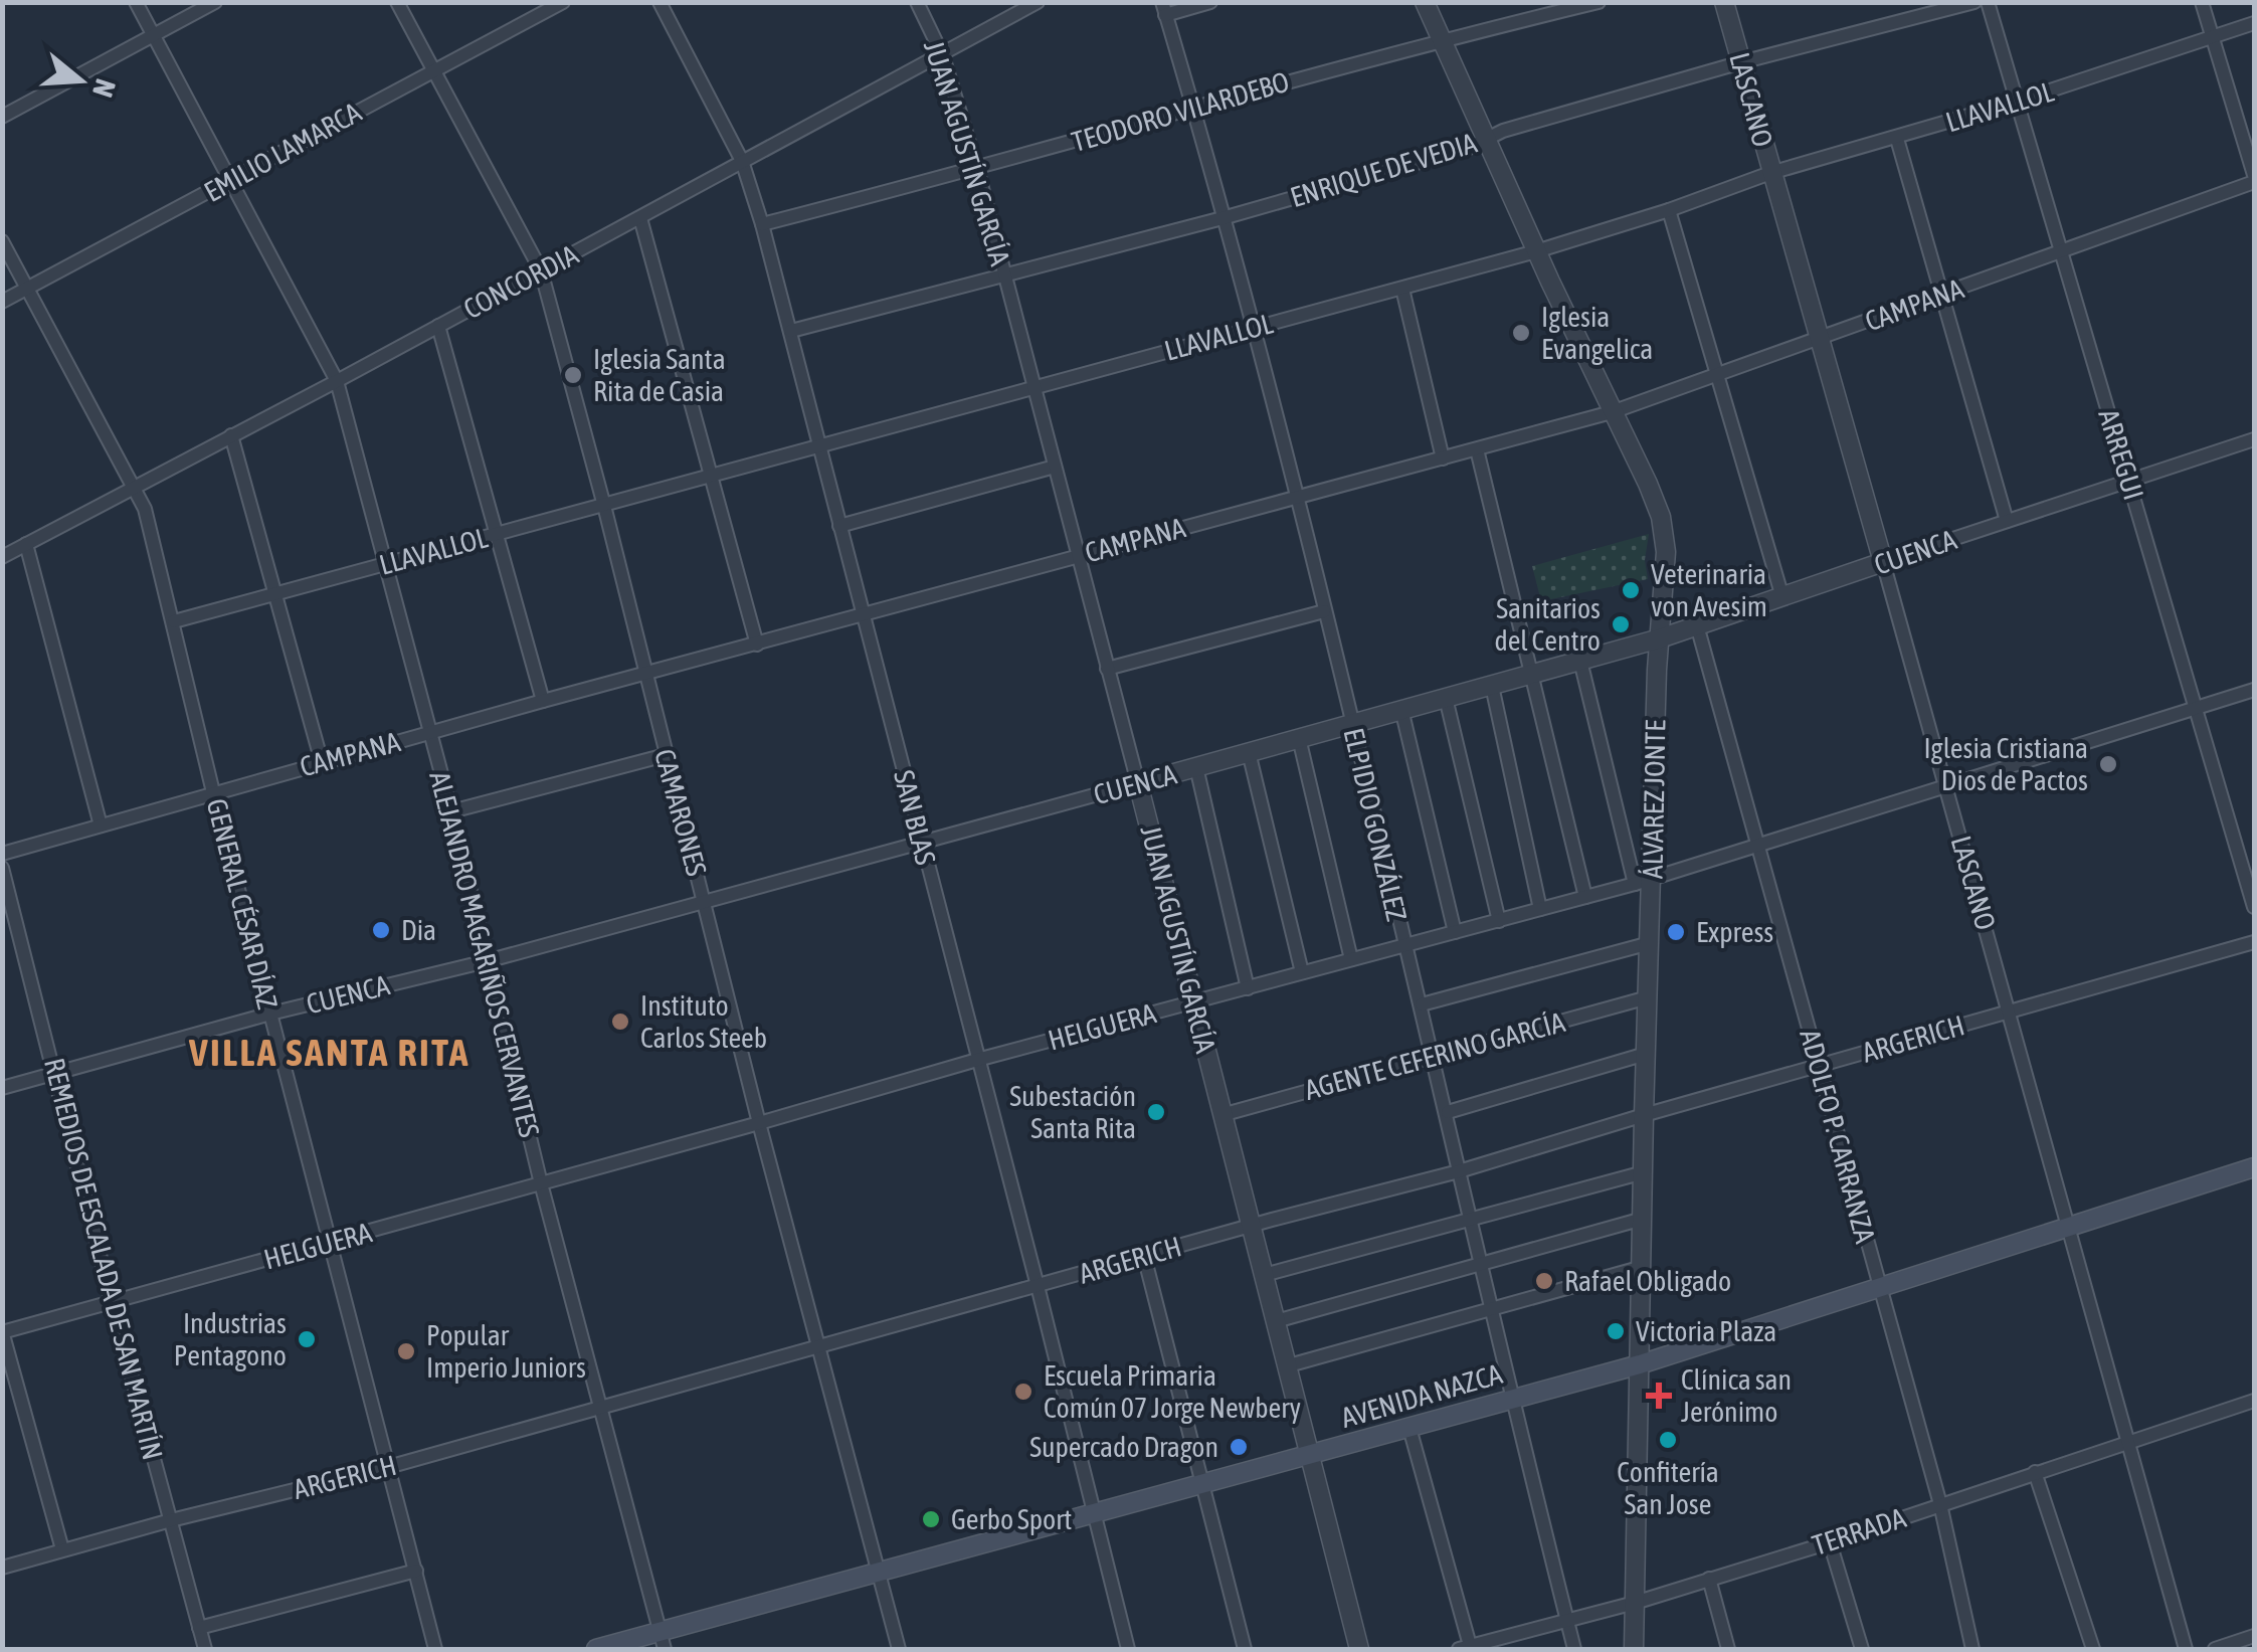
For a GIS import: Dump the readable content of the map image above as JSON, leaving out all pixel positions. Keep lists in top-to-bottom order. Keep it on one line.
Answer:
{"streets":{"main road":["AVENIDA NAZCA"],"street":["LASCANO","LLAVALLOL","TEODORO VILARDEBO","EMILIO LAMARCA","JUAN AGUSTÍN GARCÍA","ENRIQUE DE VEDIA","CONCORDIA","CAMPANA","ARREGUI","CUENCA","ÁLVAREZ JONTE","CAMARONES","SAN BLAS","ELPIDIO GONZÁLEZ","GENERAL CÉSAR DÍAZ","ALEJANDRO MAGARIÑOS CERVANTES","HELGUERA","ARGERICH","AGENTE CEFERINO GARCÍA","ADOLFO P. CARRANZA","REMEDIOS DE ESCALADA DE SAN MARTÍN","TERRADA"]},"crossings":[["LASCANO","LLAVALLOL"],["LASCANO","ENRIQUE DE VEDIA"],["LASCANO","CAMPANA"],["LASCANO","CUENCA"],["LASCANO","HELGUERA"],["LASCANO","ARGERICH"],["LASCANO","AVENIDA NAZCA"],["LASCANO","TERRADA"],["LLAVALLOL","JUAN AGUSTÍN GARCÍA"],["LLAVALLOL","ARREGUI"],["LLAVALLOL","ÁLVAREZ JONTE"],["LLAVALLOL","CAMARONES"],["LLAVALLOL","SAN BLAS"],["LLAVALLOL","ELPIDIO GONZÁLEZ"],["LLAVALLOL","GENERAL CÉSAR DÍAZ"],["LLAVALLOL","ALEJANDRO MAGARIÑOS CERVANTES"],["TEODORO VILARDEBO","JUAN AGUSTÍN GARCÍA"],["TEODORO VILARDEBO","ÁLVAREZ JONTE"],["TEODORO VILARDEBO","SAN BLAS"],["TEODORO VILARDEBO","ELPIDIO GONZÁLEZ"],["EMILIO LAMARCA","CAMARONES"],["EMILIO LAMARCA","GENERAL CÉSAR DÍAZ"],["EMILIO LAMARCA","ALEJANDRO MAGARIÑOS CERVANTES"],["JUAN AGUSTÍN GARCÍA","ENRIQUE DE VEDIA"],["JUAN AGUSTÍN GARCÍA","CONCORDIA"],["JUAN AGUSTÍN GARCÍA","CAMPANA"],["JUAN AGUSTÍN GARCÍA","CUENCA"],["JUAN AGUSTÍN GARCÍA","HELGUERA"],["JUAN AGUSTÍN GARCÍA","ARGERICH"],["JUAN AGUSTÍN GARCÍA","AGENTE CEFERINO GARCÍA"],["JUAN AGUSTÍN GARCÍA","AVENIDA NAZCA"],["ENRIQUE DE VEDIA","ÁLVAREZ JONTE"],["ENRIQUE DE VEDIA","SAN BLAS"],["ENRIQUE DE VEDIA","ELPIDIO GONZÁLEZ"],["CONCORDIA","CAMARONES"],["CONCORDIA","SAN BLAS"],["CONCORDIA","GENERAL CÉSAR DÍAZ"],["CONCORDIA","ALEJANDRO MAGARIÑOS CERVANTES"],["CAMPANA","ARREGUI"],["CAMPANA","ÁLVAREZ JONTE"],["CAMPANA","CAMARONES"],["CAMPANA","SAN BLAS"],["CAMPANA","ELPIDIO GONZÁLEZ"],["CAMPANA","GENERAL CÉSAR DÍAZ"],["CAMPANA","ALEJANDRO MAGARIÑOS CERVANTES"],["ARREGUI","CUENCA"],["ARREGUI","HELGUERA"],["CUENCA","ÁLVAREZ JONTE"],["CUENCA","CAMARONES"],["CUENCA","SAN BLAS"],["CUENCA","ELPIDIO GONZÁLEZ"],["CUENCA","GENERAL CÉSAR DÍAZ"],["CUENCA","ALEJANDRO MAGARIÑOS CERVANTES"],["CUENCA","ADOLFO P. CARRANZA"],["CUENCA","REMEDIOS DE ESCALADA DE SAN MARTÍN"],["ÁLVAREZ JONTE","HELGUERA"],["ÁLVAREZ JONTE","ARGERICH"],["ÁLVAREZ JONTE","AGENTE CEFERINO GARCÍA"],["ÁLVAREZ JONTE","AVENIDA NAZCA"],["ÁLVAREZ JONTE","TERRADA"],["CAMARONES","HELGUERA"],["CAMARONES","ARGERICH"],["CAMARONES","AVENIDA NAZCA"],["SAN BLAS","HELGUERA"],["SAN BLAS","ARGERICH"],["SAN BLAS","AVENIDA NAZCA"],["ELPIDIO GONZÁLEZ","HELGUERA"],["ELPIDIO GONZÁLEZ","ARGERICH"],["ELPIDIO GONZÁLEZ","AGENTE CEFERINO GARCÍA"],["ELPIDIO GONZÁLEZ","AVENIDA NAZCA"],["ELPIDIO GONZÁLEZ","TERRADA"],["GENERAL CÉSAR DÍAZ","HELGUERA"],["GENERAL CÉSAR DÍAZ","ARGERICH"],["ALEJANDRO MAGARIÑOS CERVANTES","HELGUERA"],["ALEJANDRO MAGARIÑOS CERVANTES","ARGERICH"],["ALEJANDRO MAGARIÑOS CERVANTES","AVENIDA NAZCA"],["HELGUERA","ADOLFO P. CARRANZA"],["HELGUERA","REMEDIOS DE ESCALADA DE SAN MARTÍN"],["ARGERICH","ADOLFO P. CARRANZA"],["ARGERICH","REMEDIOS DE ESCALADA DE SAN MARTÍN"],["ADOLFO P. CARRANZA","AVENIDA NAZCA"],["ADOLFO P. CARRANZA","TERRADA"]],"districts":["VILLA SANTA RITA"],"places":{"other":["Iglesia Evangelica","Iglesia Santa Rita de Casia","Veterinaria von Avesim","Sanitarios del Centro","Iglesia Cristiana Dios de Pactos","Dia","Express","Instituto Carlos Steeb","Subestación Santa Rita","Rafael Obligado","Victoria Plaza","Industrias Pentagono","Popular Imperio Juniors","Escuela Primaria Común 07 Jorge Newbery","Confitería San Jose","Supercado Dragon","Gerbo Sport"],"health":["Clínica san Jerónimo"]},"north":"right"}
